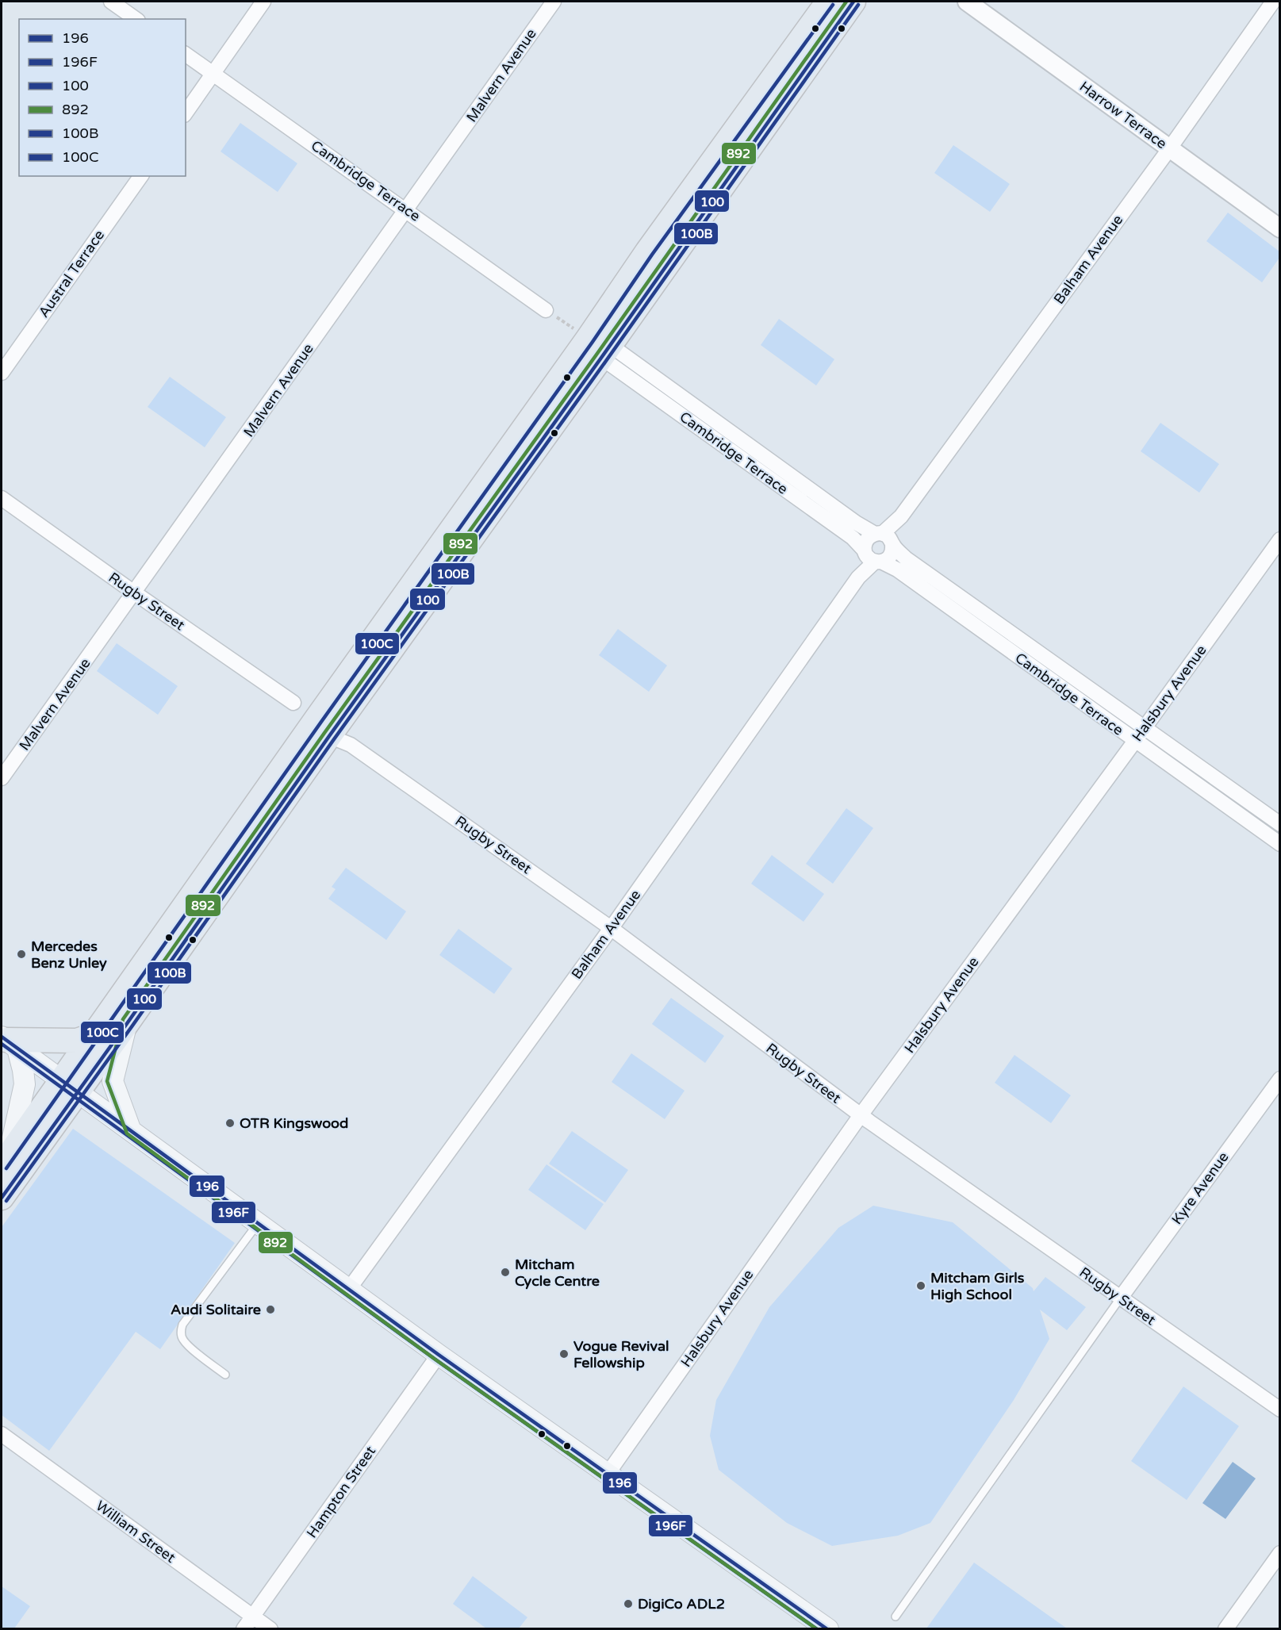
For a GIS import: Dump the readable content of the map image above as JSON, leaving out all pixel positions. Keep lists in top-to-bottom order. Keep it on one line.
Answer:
{"streets":{"street":["Malvern Avenue","Harrow Terrace","Cambridge Terrace","Balham Avenue","Austral Terrace","Rugby Street","Halsbury Avenue","Kyre Avenue","Hampton Street","William Street"]},"crossings":[["Malvern Avenue","Cambridge Terrace"],["Malvern Avenue","Rugby Street"],["Harrow Terrace","Balham Avenue"],["Cambridge Terrace","Balham Avenue"],["Cambridge Terrace","Halsbury Avenue"],["Balham Avenue","Rugby Street"],["Rugby Street","Halsbury Avenue"],["Rugby Street","Kyre Avenue"],["Hampton Street","William Street"]],"places":["Mercedes Benz Unley","OTR Kingswood","Mitcham Cycle Centre","Mitcham Girls High School","Audi Solitaire","Vogue Revival Fellowship","DigiCo ADL2"],"lines":["transit line 100","transit line 892","transit line 100B","transit line 100C","transit line 196","transit line 196F"],"legend":["196","196F","100","892","100B","100C"]}
